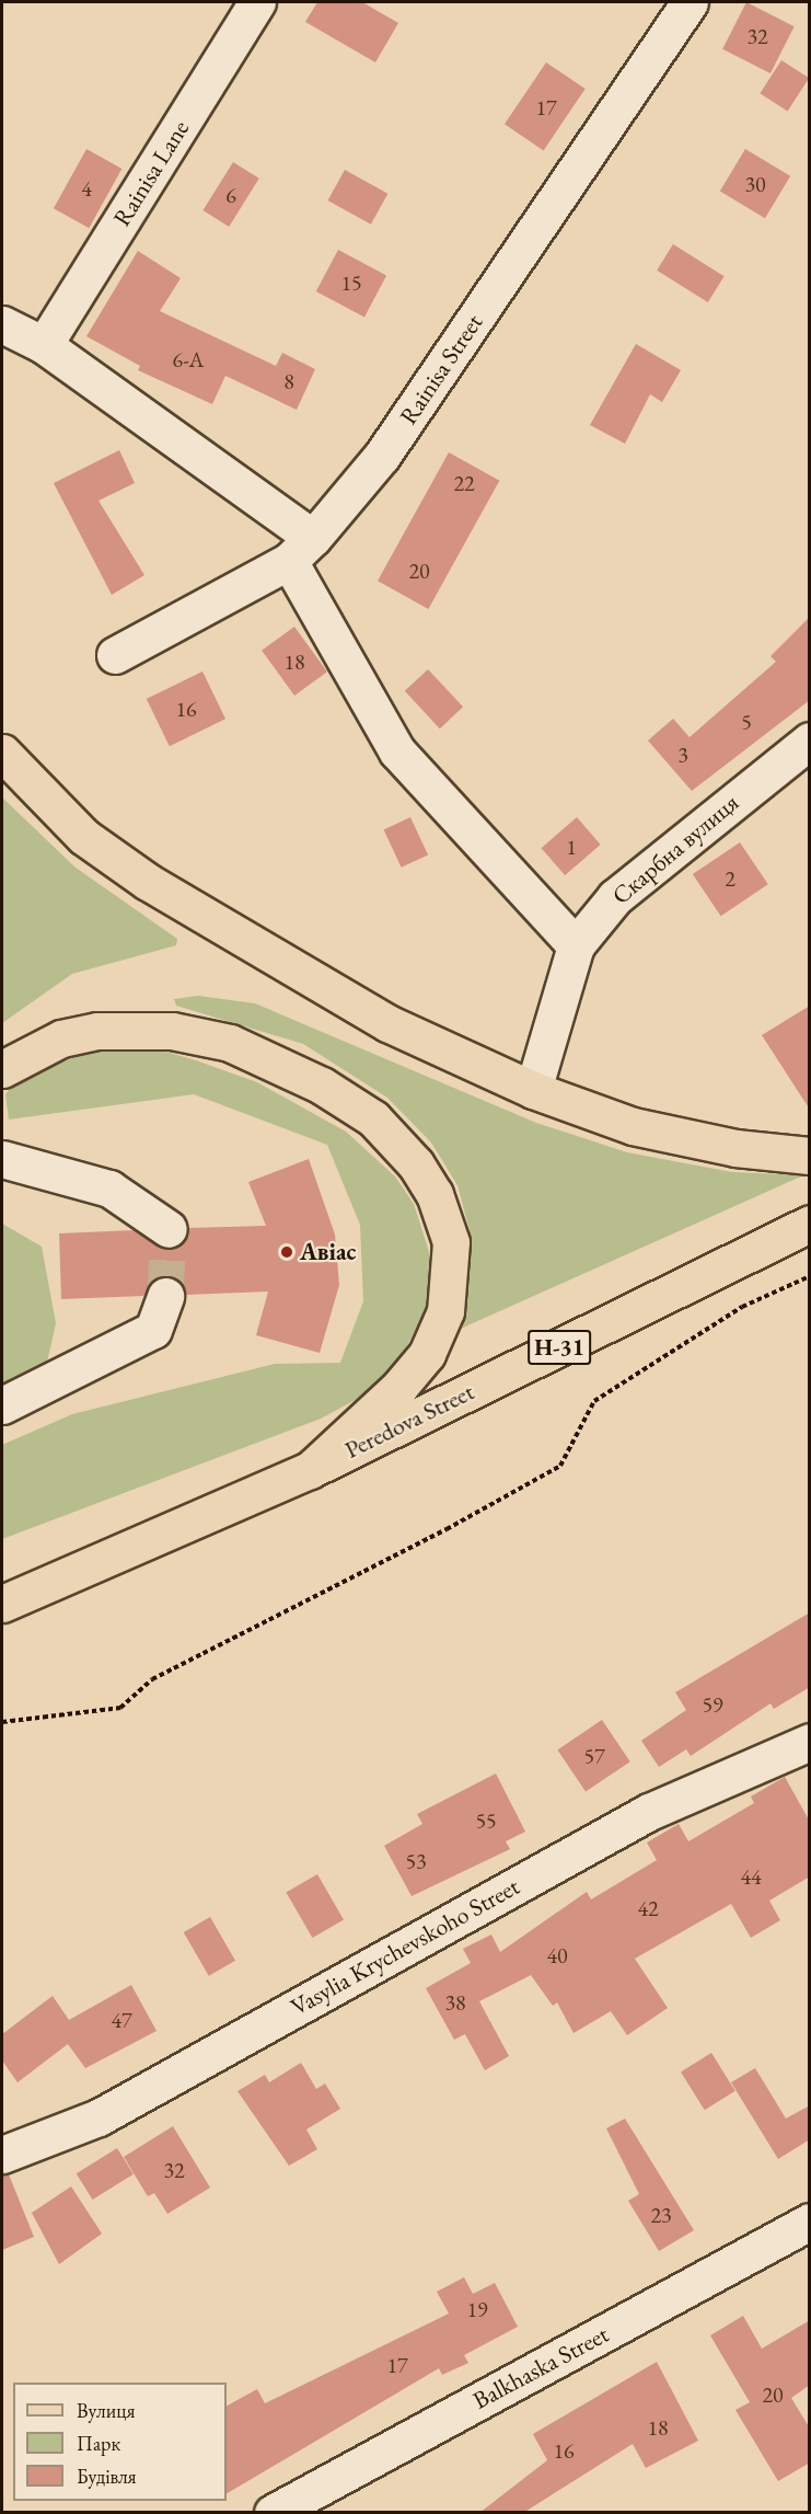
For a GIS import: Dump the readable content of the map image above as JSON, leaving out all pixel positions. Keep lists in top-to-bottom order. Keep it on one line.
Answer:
{"streets":{"main road":["Н-31","Peredova Street"],"street":["Rainisa Lane","Rainisa Street","Скарбна вулиця","Vasylia Krychevskoho Street","Balkhaska Street"]},"places":["Авіас"],"house_numbers":["32","17","30","4","6","15","6-А","8","22","20","18","16","5","3","1","2","59","57","55","53","44","42","40","38","47","32","23","19","17","20","18","16"],"legend":["Вулиця","Парк","Будівля"]}
